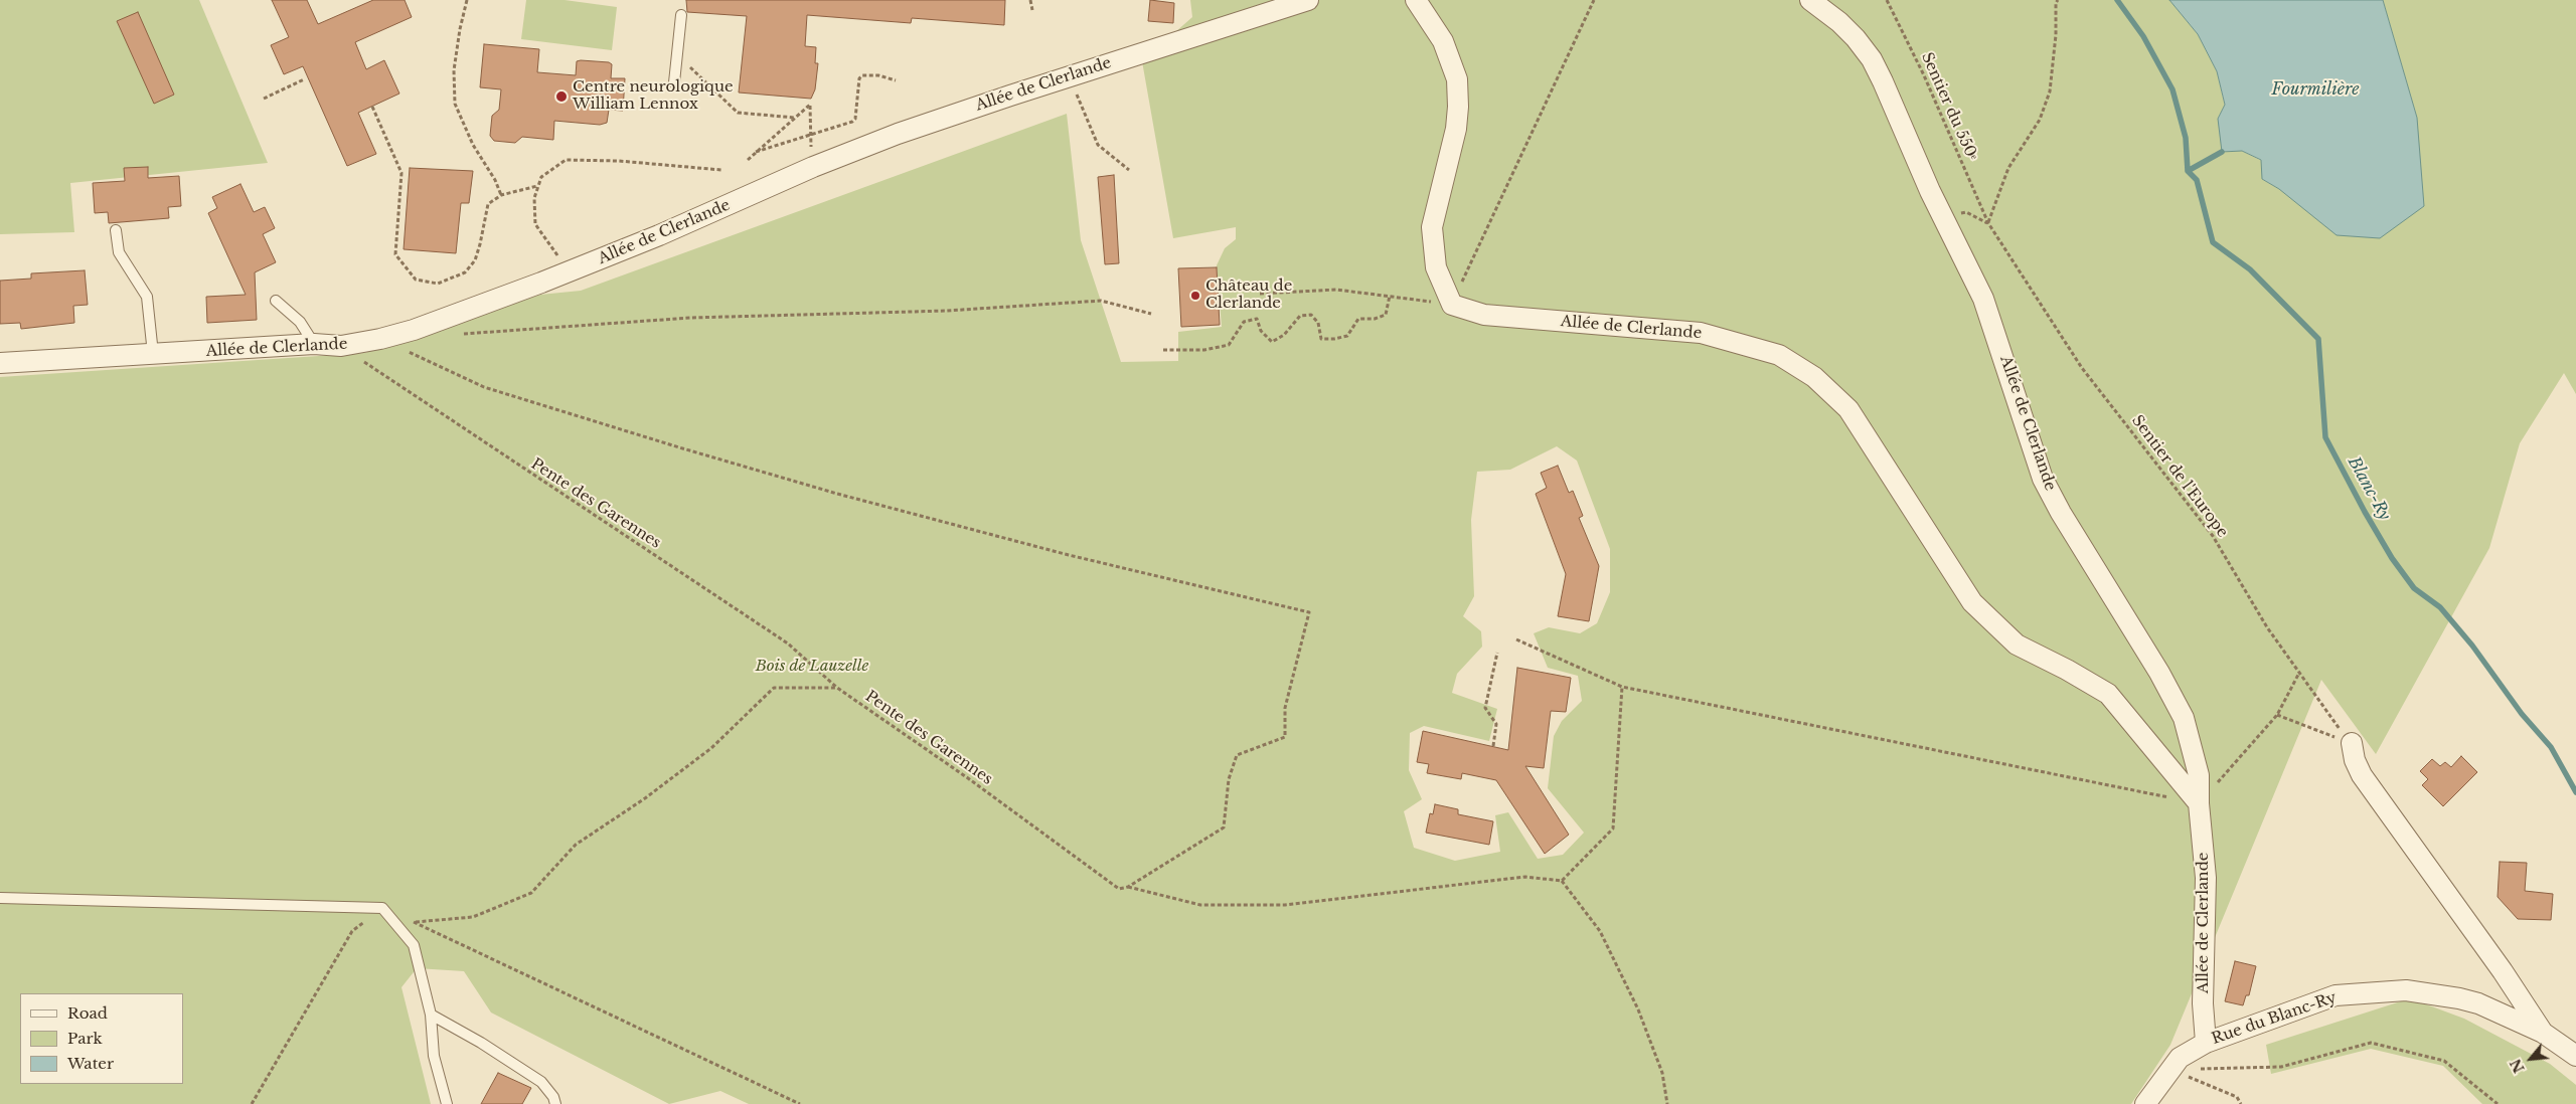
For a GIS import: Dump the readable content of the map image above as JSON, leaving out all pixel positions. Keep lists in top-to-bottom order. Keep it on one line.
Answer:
{"streets":{"street":["Allée de Clerlande","Rue du Blanc-Ry"],"path":["Sentier du 550ᵉ","Sentier de l'Europe","Pente des Garennes"]},"crossings":[["Allée de Clerlande","Pente des Garennes"],["Allée de Clerlande","Rue du Blanc-Ry"],["Sentier du 550ᵉ","Sentier de l'Europe"],["Sentier de l'Europe","Rue du Blanc-Ry"]],"water":["Fourmilière","Blanc-Ry"],"parks":["Bois de Lauzelle"],"places":["Centre neurologique William Lennox","Château de Clerlande"],"legend":["Road","Park","Water"],"north":"bottom left"}
